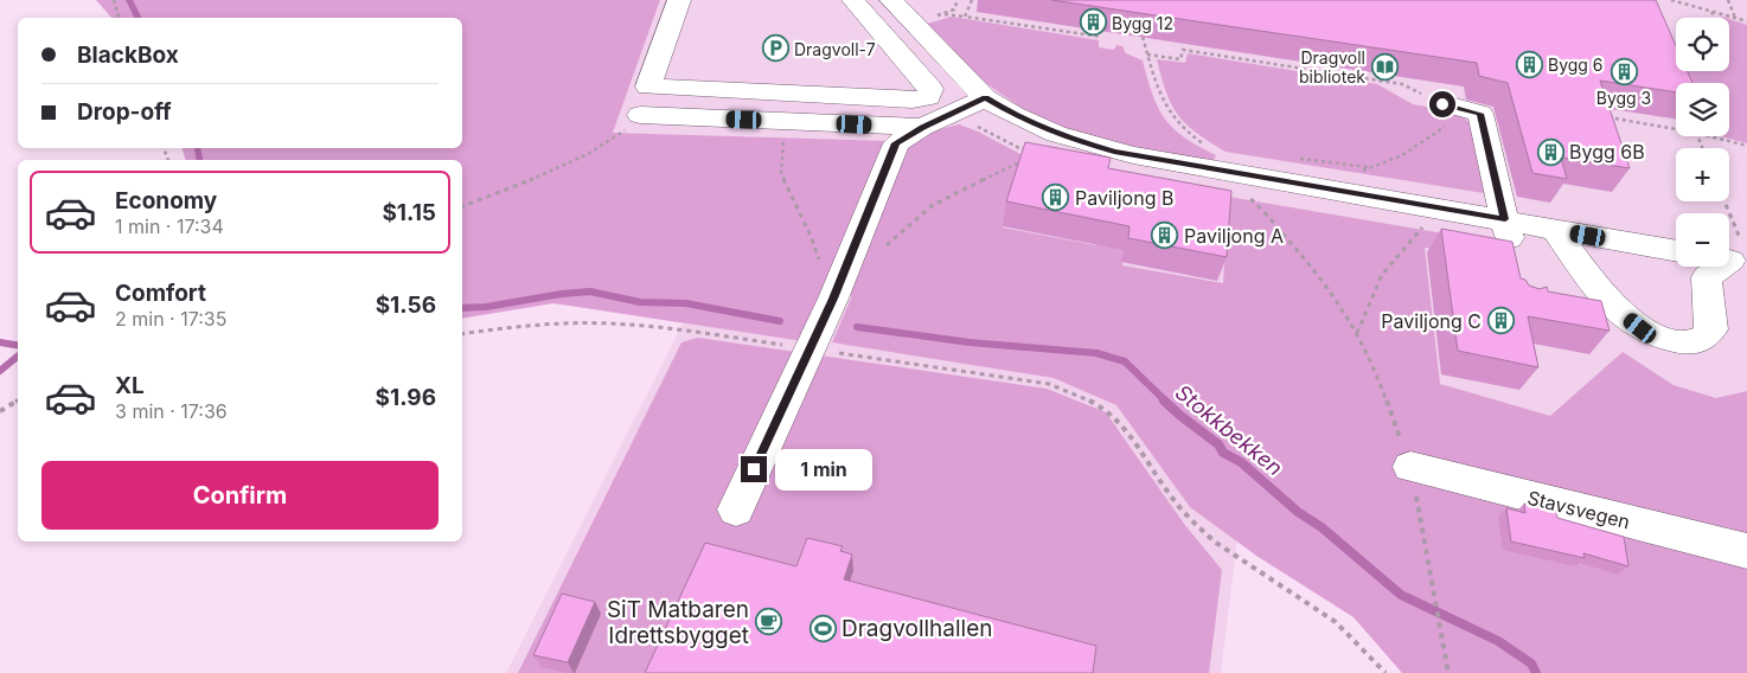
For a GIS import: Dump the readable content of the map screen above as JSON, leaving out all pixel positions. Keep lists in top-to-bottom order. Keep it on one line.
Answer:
{"streets":{"street":["Stavsvegen"]},"water":["Stokkbekken"],"places":{"building":["Bygg 12","Bygg 6","Bygg 3","Bygg 6B","Paviljong B","Paviljong A","Paviljong C"],"parking":["Dragvoll-7"],"library":["Dragvoll bibliotek"],"cafe":["SiT Matbaren Idrettsbygget"],"sports":["Dragvollhallen"]},"page":{"map_buttons":["+","−"],"banner":["BlackBox","Drop-off"],"list":[{"name":"Economy","note":"1 min · 17:34","value":"$1.15"},{"name":"Comfort","note":"2 min · 17:35","value":"$1.56"},{"name":"XL","note":"3 min · 17:36","value":"$1.96"}],"bubble":"1 min","buttons":"Confirm"}}
